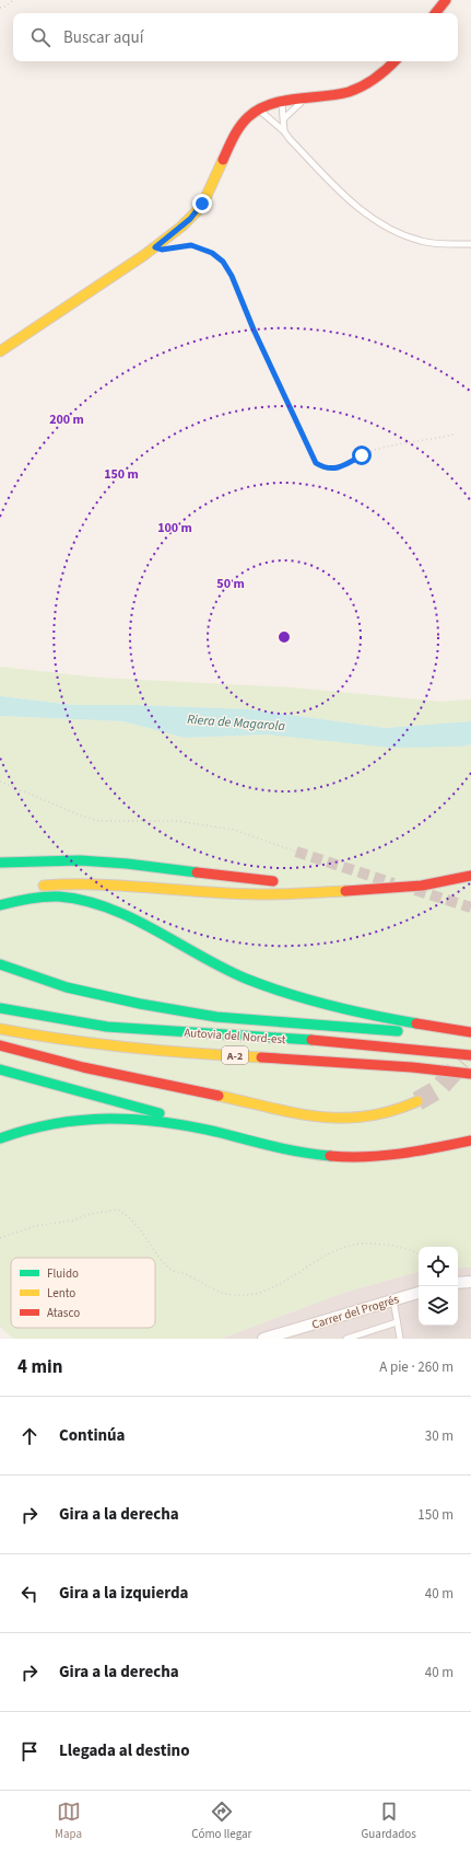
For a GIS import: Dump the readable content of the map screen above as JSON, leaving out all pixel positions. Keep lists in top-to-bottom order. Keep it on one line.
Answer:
{"streets":{"main road":["Autovia del Nord-est","A-2"],"street":["Carrer del Progrés"]},"water":["Riera de Magarola"],"legend":["Fluido","Lento","Atasco"],"page":{"search":"Buscar aquí","heading":["4 min","A pie · 260 m"],"list":[["Continúa","30 m"],["Gira a la derecha","150 m"],["Gira a la izquierda","40 m"],["Gira a la derecha","40 m"],"Llegada al destino"],"nav":["Mapa","Cómo llegar","Guardados"]},"rings":["200 m","150 m","100 m","50 m"]}
